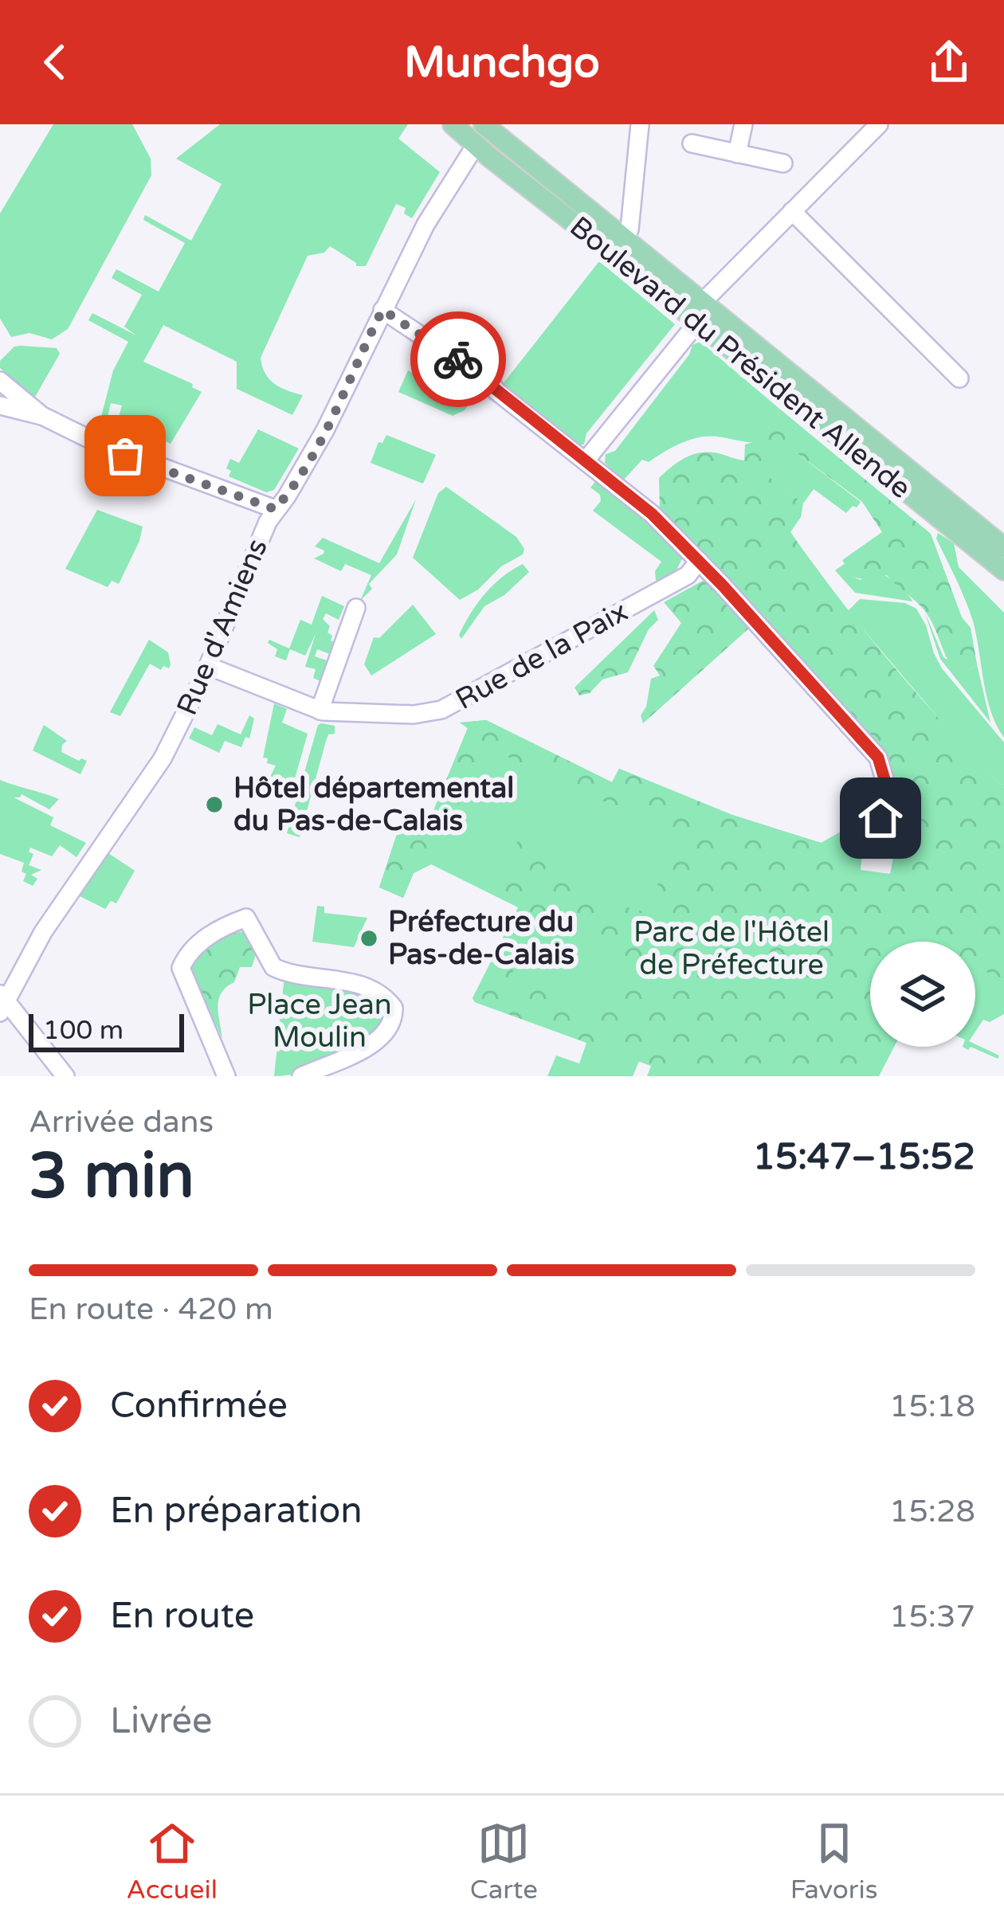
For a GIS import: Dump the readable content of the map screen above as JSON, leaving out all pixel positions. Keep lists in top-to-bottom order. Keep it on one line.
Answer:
{"streets":{"main road":["Boulevard du Président Allende"],"street":["Rue d'Amiens","Rue de la Paix"]},"crossings":[["Boulevard du Président Allende","Rue d'Amiens"],["Rue d'Amiens","Rue de la Paix"]],"parks":["Parc de l'Hôtel de Préfecture","Place Jean Moulin"],"places":["Hôtel départemental du Pas-de-Calais","Préfecture du Pas-de-Calais"],"scale_bar":"100 m","page":{"header":"Munchgo","scale":"100 m","heading":["3 min","Arrivée dans","15:47–15:52"],"bar":"En route · 420 m","list":[["Confirmée","15:18"],["En préparation","15:28"],["En route","15:37"],"Livrée"],"tabs":["Accueil","Carte","Favoris"]}}
